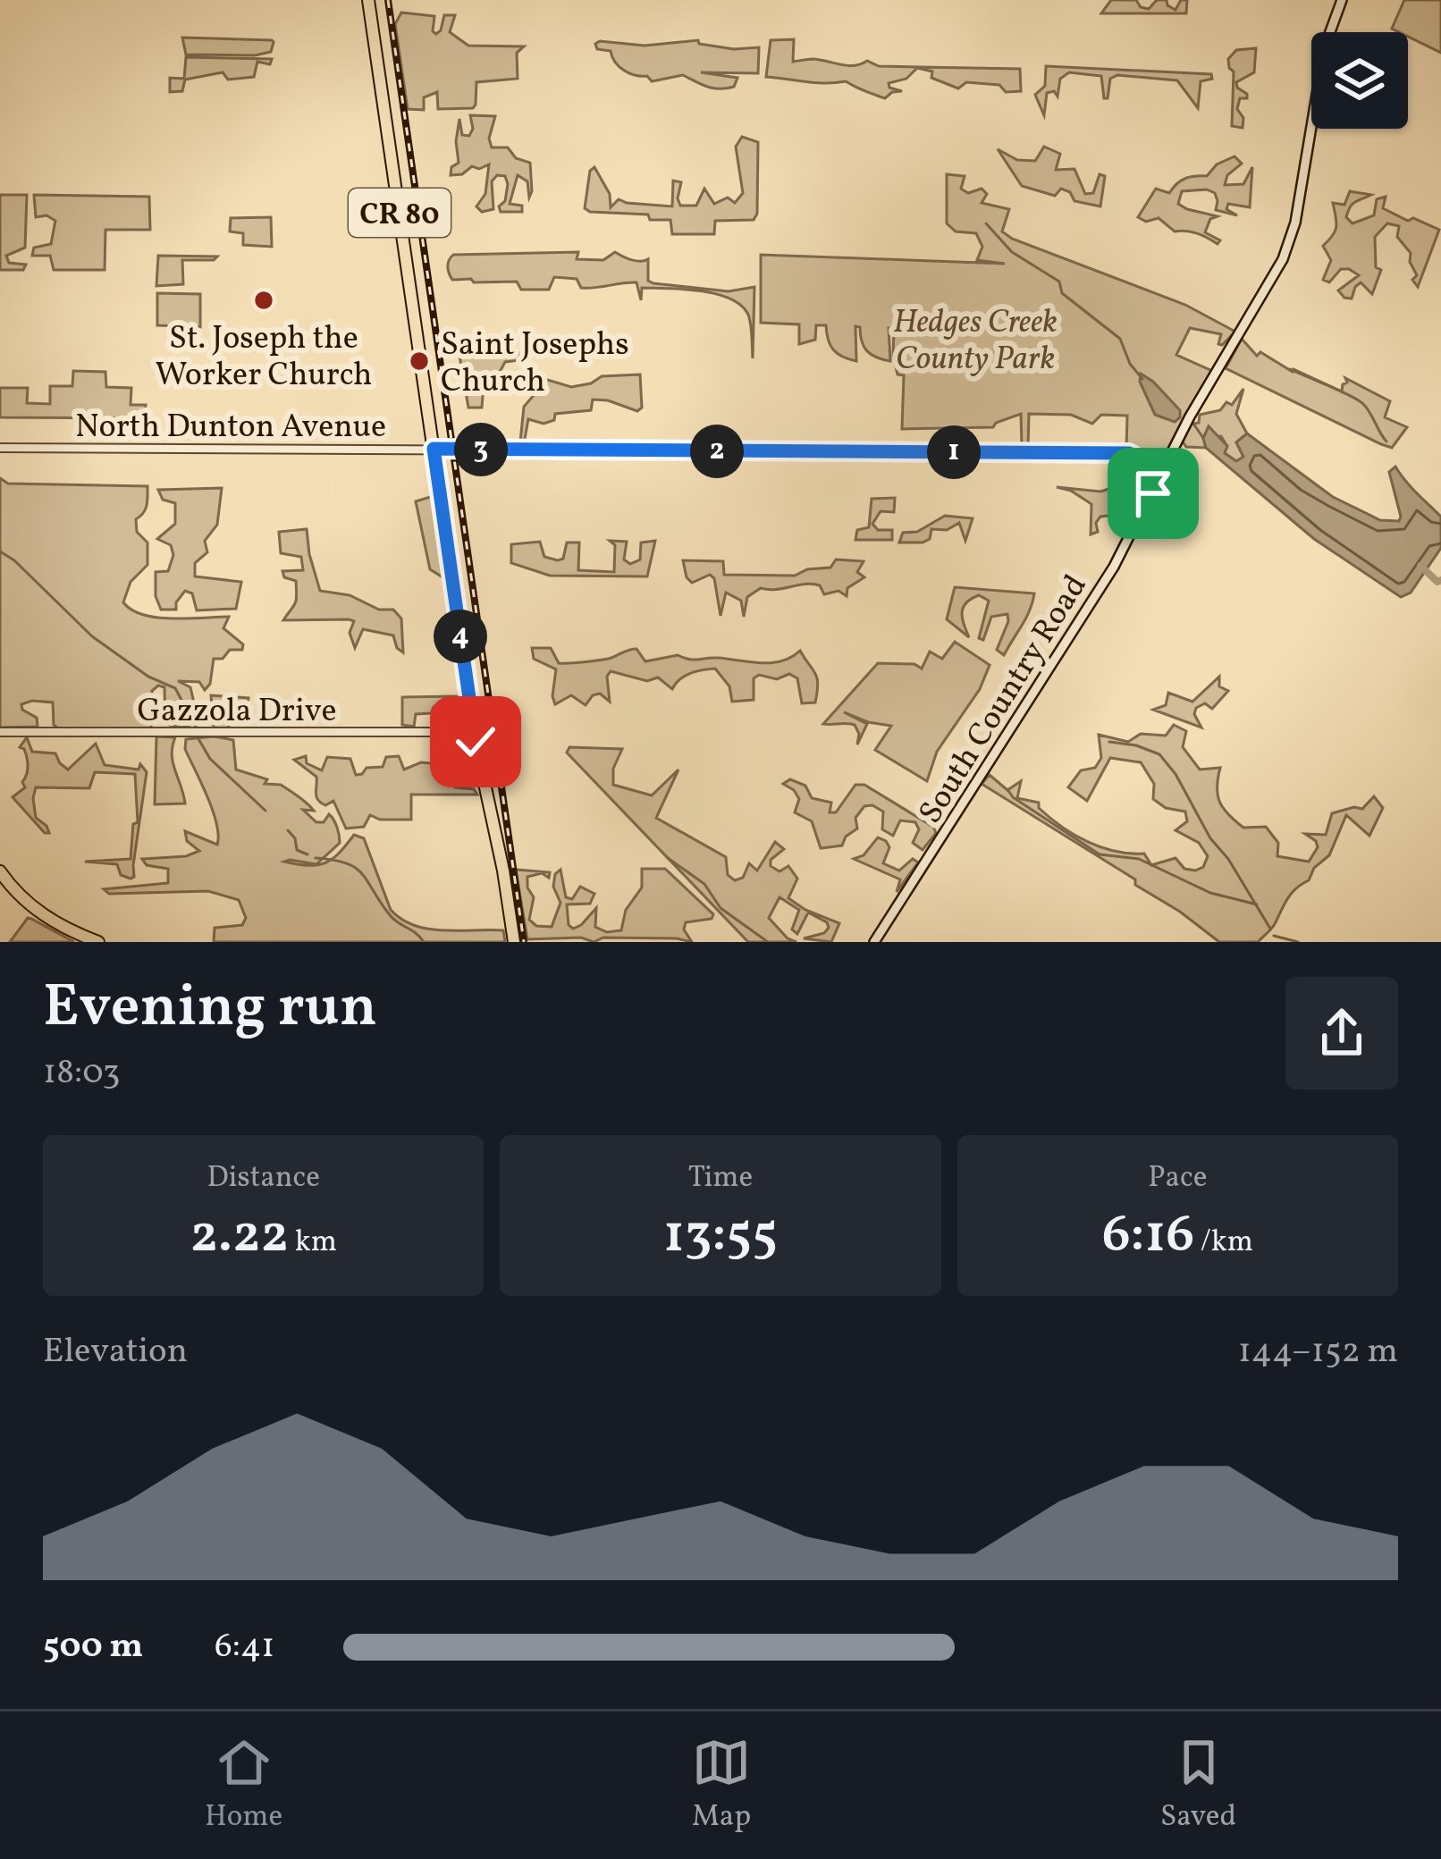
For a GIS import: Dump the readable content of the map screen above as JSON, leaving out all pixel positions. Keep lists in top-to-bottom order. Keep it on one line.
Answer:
{"streets":{"main road":["CR 80","South Country Road"],"street":["North Dunton Avenue","Gazzola Drive"]},"crossings":[["CR 80","North Dunton Avenue"],["CR 80","Gazzola Drive"],["North Dunton Avenue","South Country Road"]],"parks":["Hedges Creek County Park"],"places":["St. Joseph the Worker Church","Saint Josephs Church"],"page":{"pins":["3","2","1","4"],"heading":["Evening run","18:03"],"stats":[["Distance","2.22 km"],["Time","13:55"],["Pace","6:16 /km"]],"chart":["Elevation","144–152 m"],"list":[{"name":"500 m","note":"6:41"}],"tabs":["Home","Map","Saved"]}}
